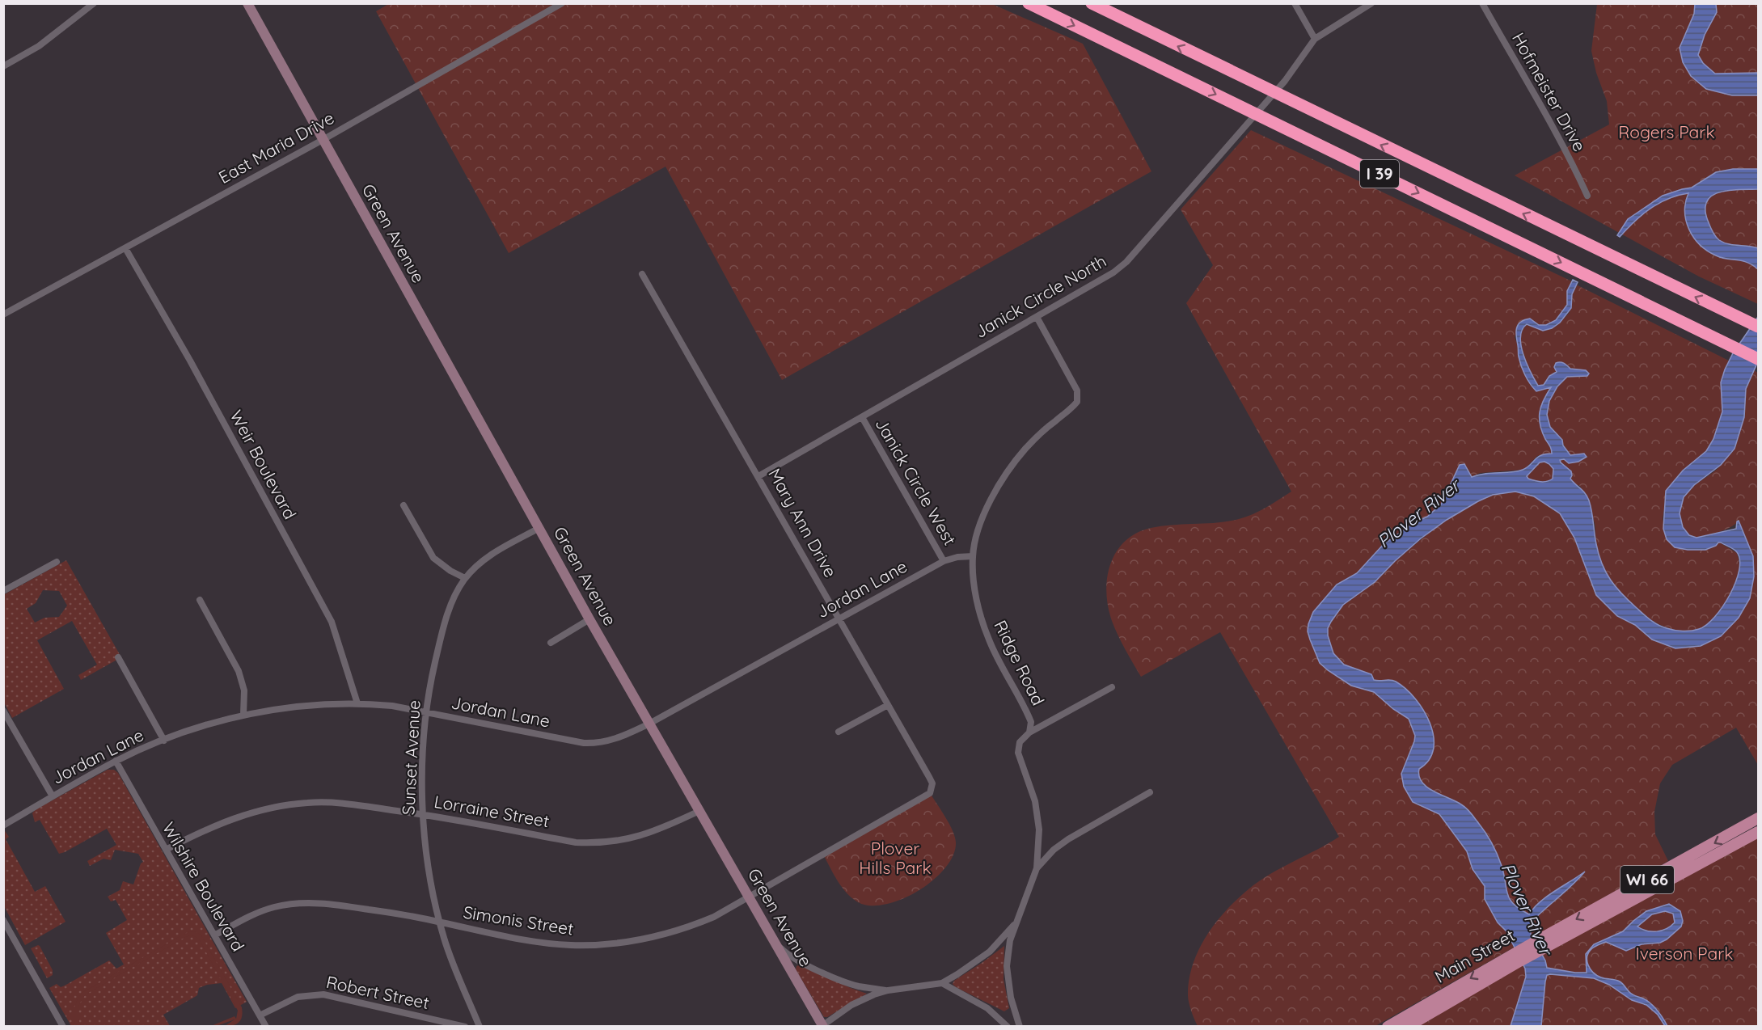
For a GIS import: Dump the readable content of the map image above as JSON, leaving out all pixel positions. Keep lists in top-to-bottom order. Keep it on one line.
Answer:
{"streets":{"highway":["I 39"],"main road":["WI 66","Main Street"],"street":["Hofmeister Drive","East Maria Drive","Green Avenue","Janick Circle North","Weir Boulevard","Janick Circle West","Mary Ann Drive","Jordan Lane","Ridge Road","Sunset Avenue","Lorraine Street","Wilshire Boulevard","Simonis Street","Robert Street"]},"crossings":[["East Maria Drive","Green Avenue"],["East Maria Drive","Weir Boulevard"],["Green Avenue","Jordan Lane"],["Green Avenue","Sunset Avenue"],["Green Avenue","Lorraine Street"],["Green Avenue","Simonis Street"],["Janick Circle North","Janick Circle West"],["Janick Circle North","Mary Ann Drive"],["Janick Circle North","Ridge Road"],["Weir Boulevard","Jordan Lane"],["Janick Circle West","Jordan Lane"],["Mary Ann Drive","Jordan Lane"],["Mary Ann Drive","Simonis Street"],["Jordan Lane","Ridge Road"],["Jordan Lane","Sunset Avenue"],["Jordan Lane","Wilshire Boulevard"],["Sunset Avenue","Lorraine Street"],["Sunset Avenue","Simonis Street"],["Lorraine Street","Wilshire Boulevard"],["Wilshire Boulevard","Simonis Street"],["Wilshire Boulevard","Robert Street"]],"water":["Plover River"],"parks":["Rogers Park","Plover Hills Park","Iverson Park"]}
